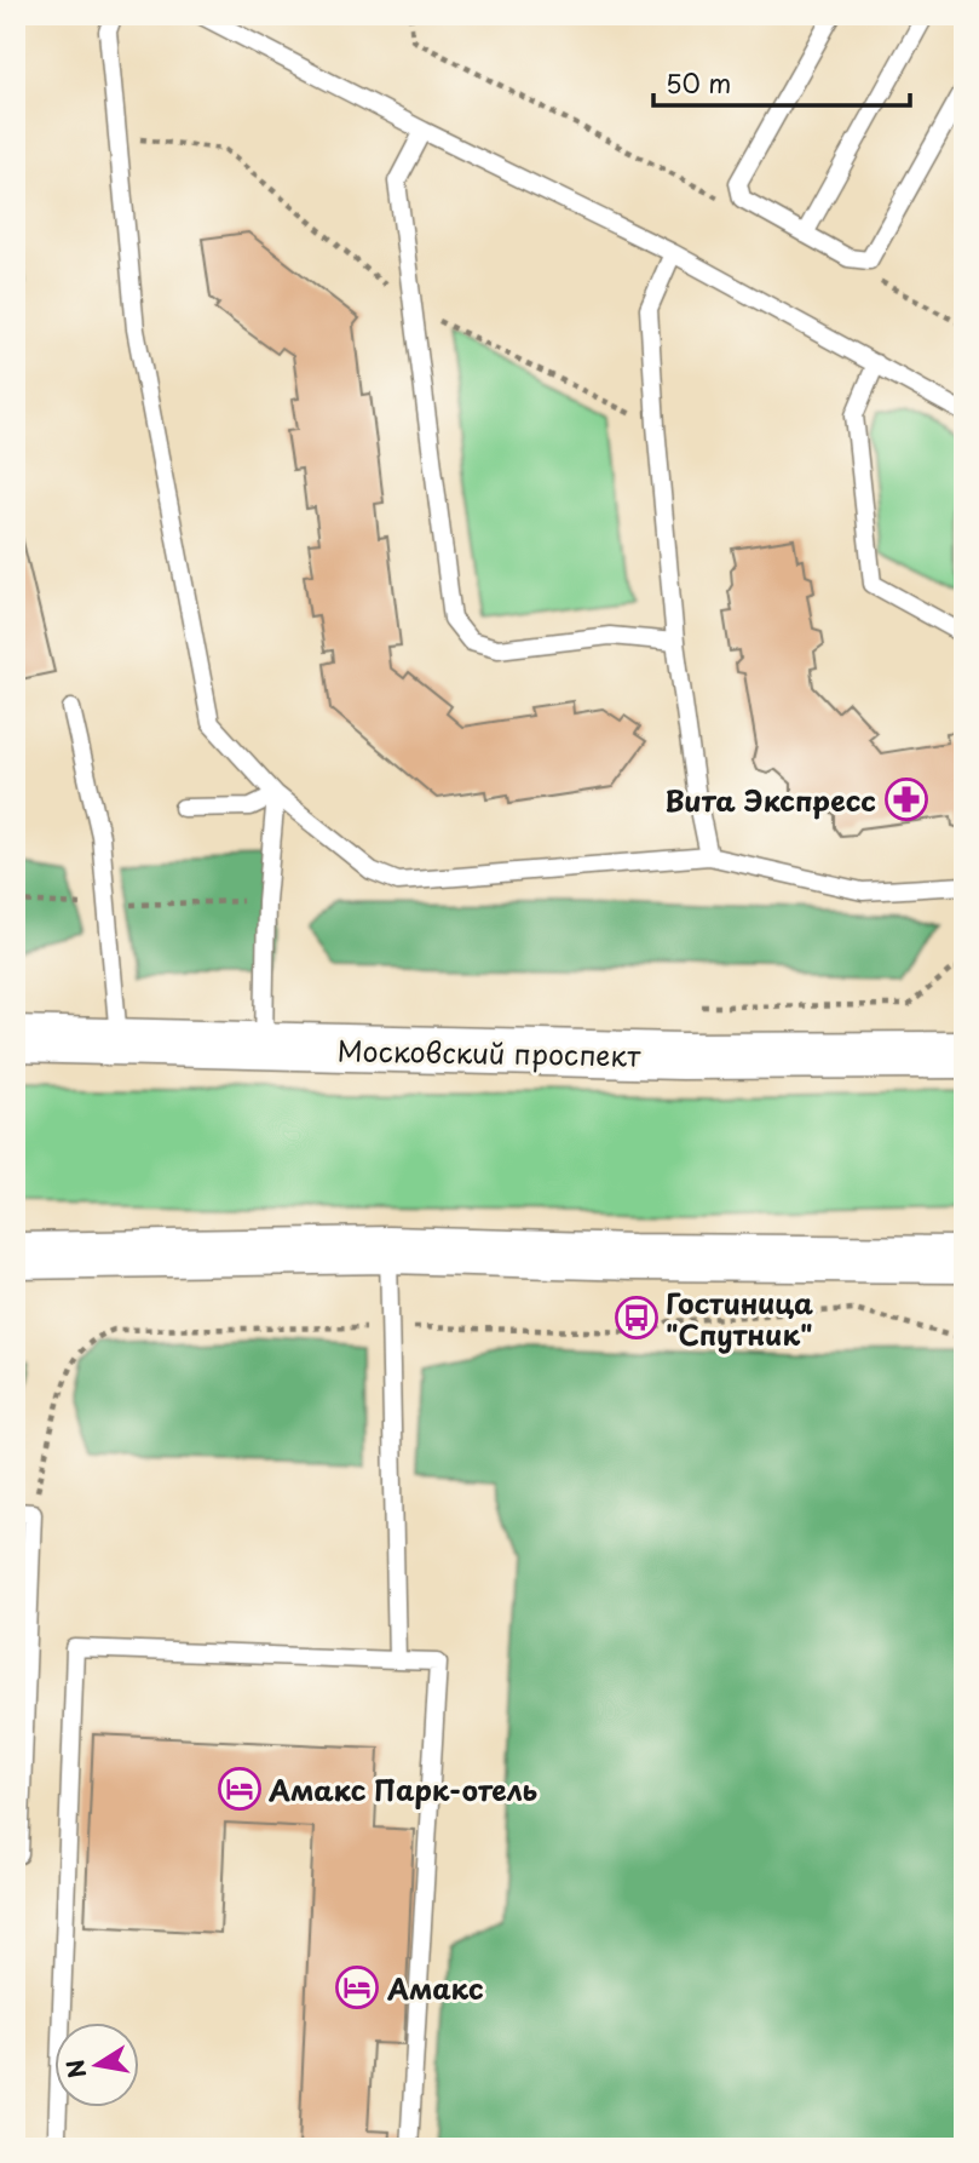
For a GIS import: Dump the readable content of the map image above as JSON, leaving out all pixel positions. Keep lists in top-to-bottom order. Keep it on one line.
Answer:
{"streets":{"main road":["Московский проспект"]},"places":{"pharmacy":["Вита Экспресс"],"bus stop":["Гостиница \"Спутник\""],"hotel":["Амакс Парк-отель","Амакс"]},"scale_bar":"50 m","north":"left"}
